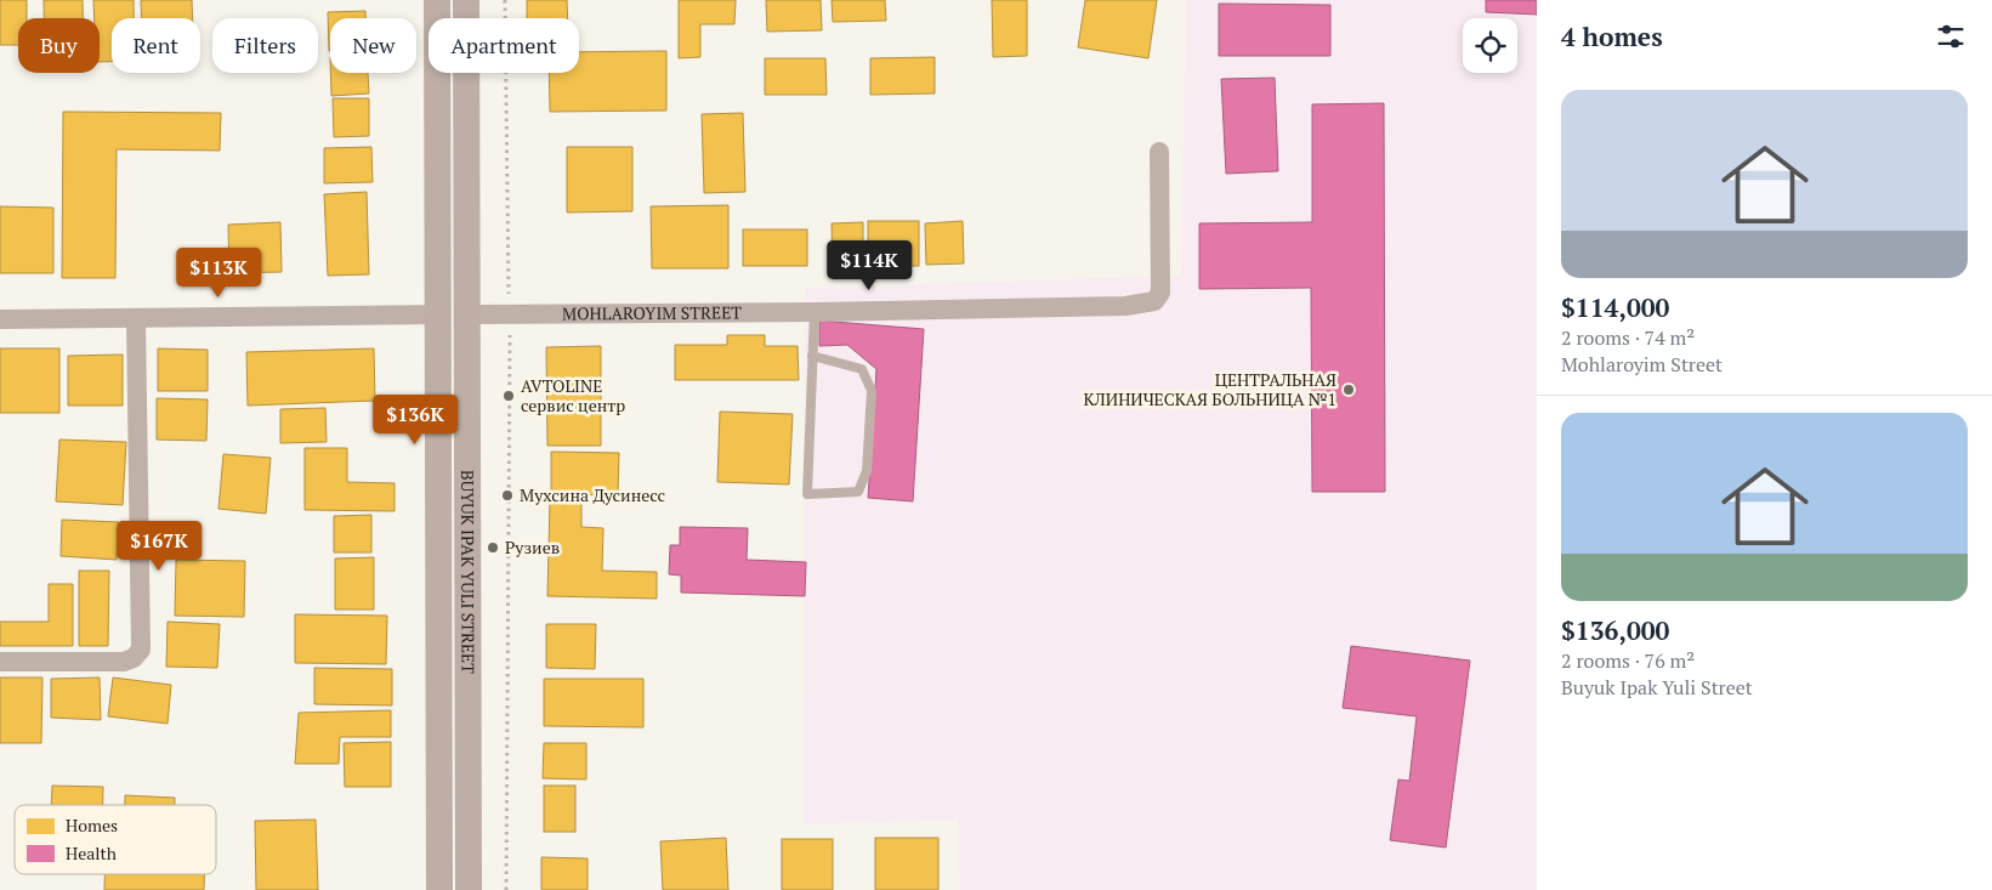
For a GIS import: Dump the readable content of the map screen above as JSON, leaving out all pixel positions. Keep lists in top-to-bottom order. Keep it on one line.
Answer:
{"streets":{"main road":["MOHLAROYIM STREET","BUYUK IPAK YULI STREET"]},"crossings":[["MOHLAROYIM STREET","BUYUK IPAK YULI STREET"]],"places":["ЦЕНТРАЛЬНАЯ КЛИНИЧЕСКАЯ БОЛЬНИЦА №1","AVTOLINE сервис центр","Мухсина Дусинесс","Рузиев"],"legend":["Homes","Health"],"page":{"heading":"4 homes","chip":["Buy","Rent","Filters","New","Apartment"],"list":[{"name":"$114,000","note":"2 rooms · 74 m² · Mohlaroyim Street"},{"name":"$136,000","note":"2 rooms · 76 m² · Buyuk Ipak Yuli Street"}],"price":["$114K","$113K","$136K","$167K"]}}
